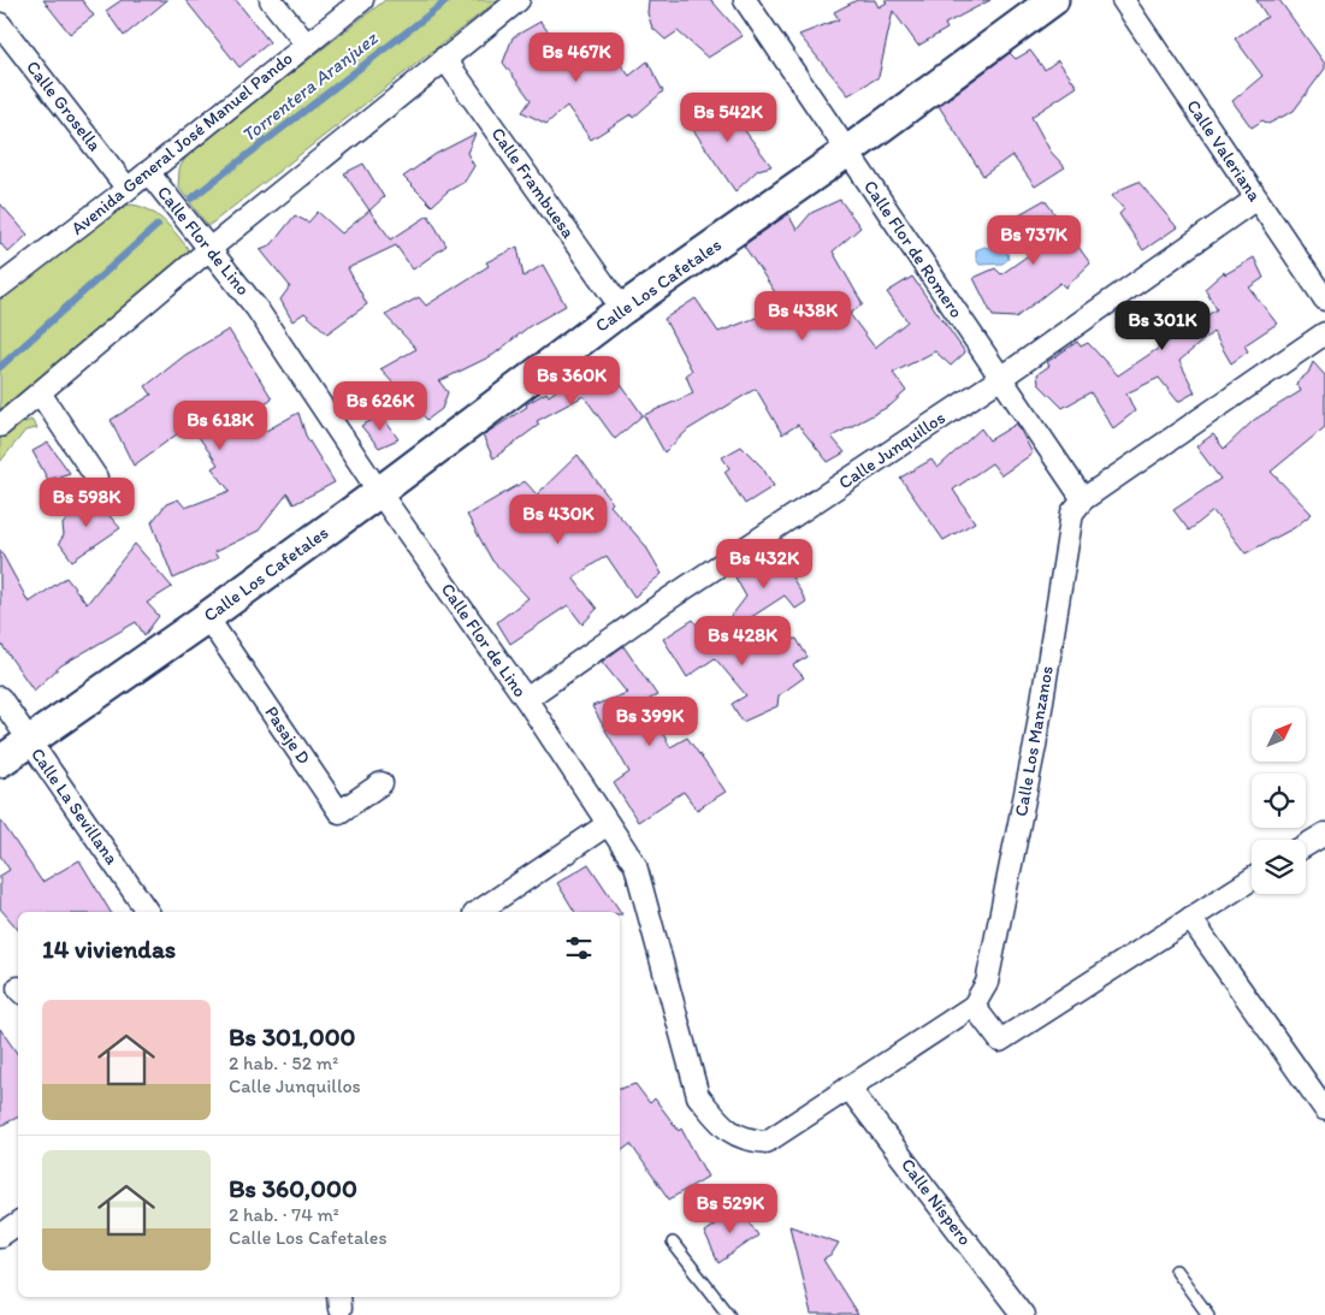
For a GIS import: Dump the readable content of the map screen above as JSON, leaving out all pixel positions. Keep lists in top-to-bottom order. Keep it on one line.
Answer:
{"streets":{"main road":["Calle Los Cafetales"],"street":["Calle Grosella","Avenida General José Manuel Pando","Calle Valeriana","Calle Frambuesa","Calle Flor de Lino","Calle Flor de Romero","Calle Junquillos","Pasaje D","Calle Los Manzanos","Calle La Sevillana","Calle Níspero"]},"crossings":[["Calle Grosella","Avenida General José Manuel Pando"],["Avenida General José Manuel Pando","Calle Flor de Lino"],["Calle Valeriana","Calle Junquillos"],["Calle Frambuesa","Calle Los Cafetales"],["Calle Flor de Lino","Calle Los Cafetales"],["Calle Flor de Lino","Calle Junquillos"],["Calle Flor de Lino","Calle Los Manzanos"],["Calle Flor de Romero","Calle Los Cafetales"],["Calle Flor de Romero","Calle Junquillos"],["Calle Flor de Romero","Calle Los Manzanos"],["Calle Los Cafetales","Pasaje D"],["Calle Los Cafetales","Calle La Sevillana"],["Calle Los Manzanos","Calle Níspero"]],"water":["Torrentera Aranjuez"],"north":"top right","page":{"price":["Bs 467K","Bs 542K","Bs 737K","Bs 438K","Bs 301K","Bs 360K","Bs 626K","Bs 618K","Bs 598K","Bs 430K","Bs 432K","Bs 428K","Bs 399K","Bs 529K"],"heading":"14 viviendas","list":[{"name":"Bs 301,000","note":"2 hab. · 52 m² · Calle Junquillos"},{"name":"Bs 360,000","note":"2 hab. · 74 m² · Calle Los Cafetales"}]}}
